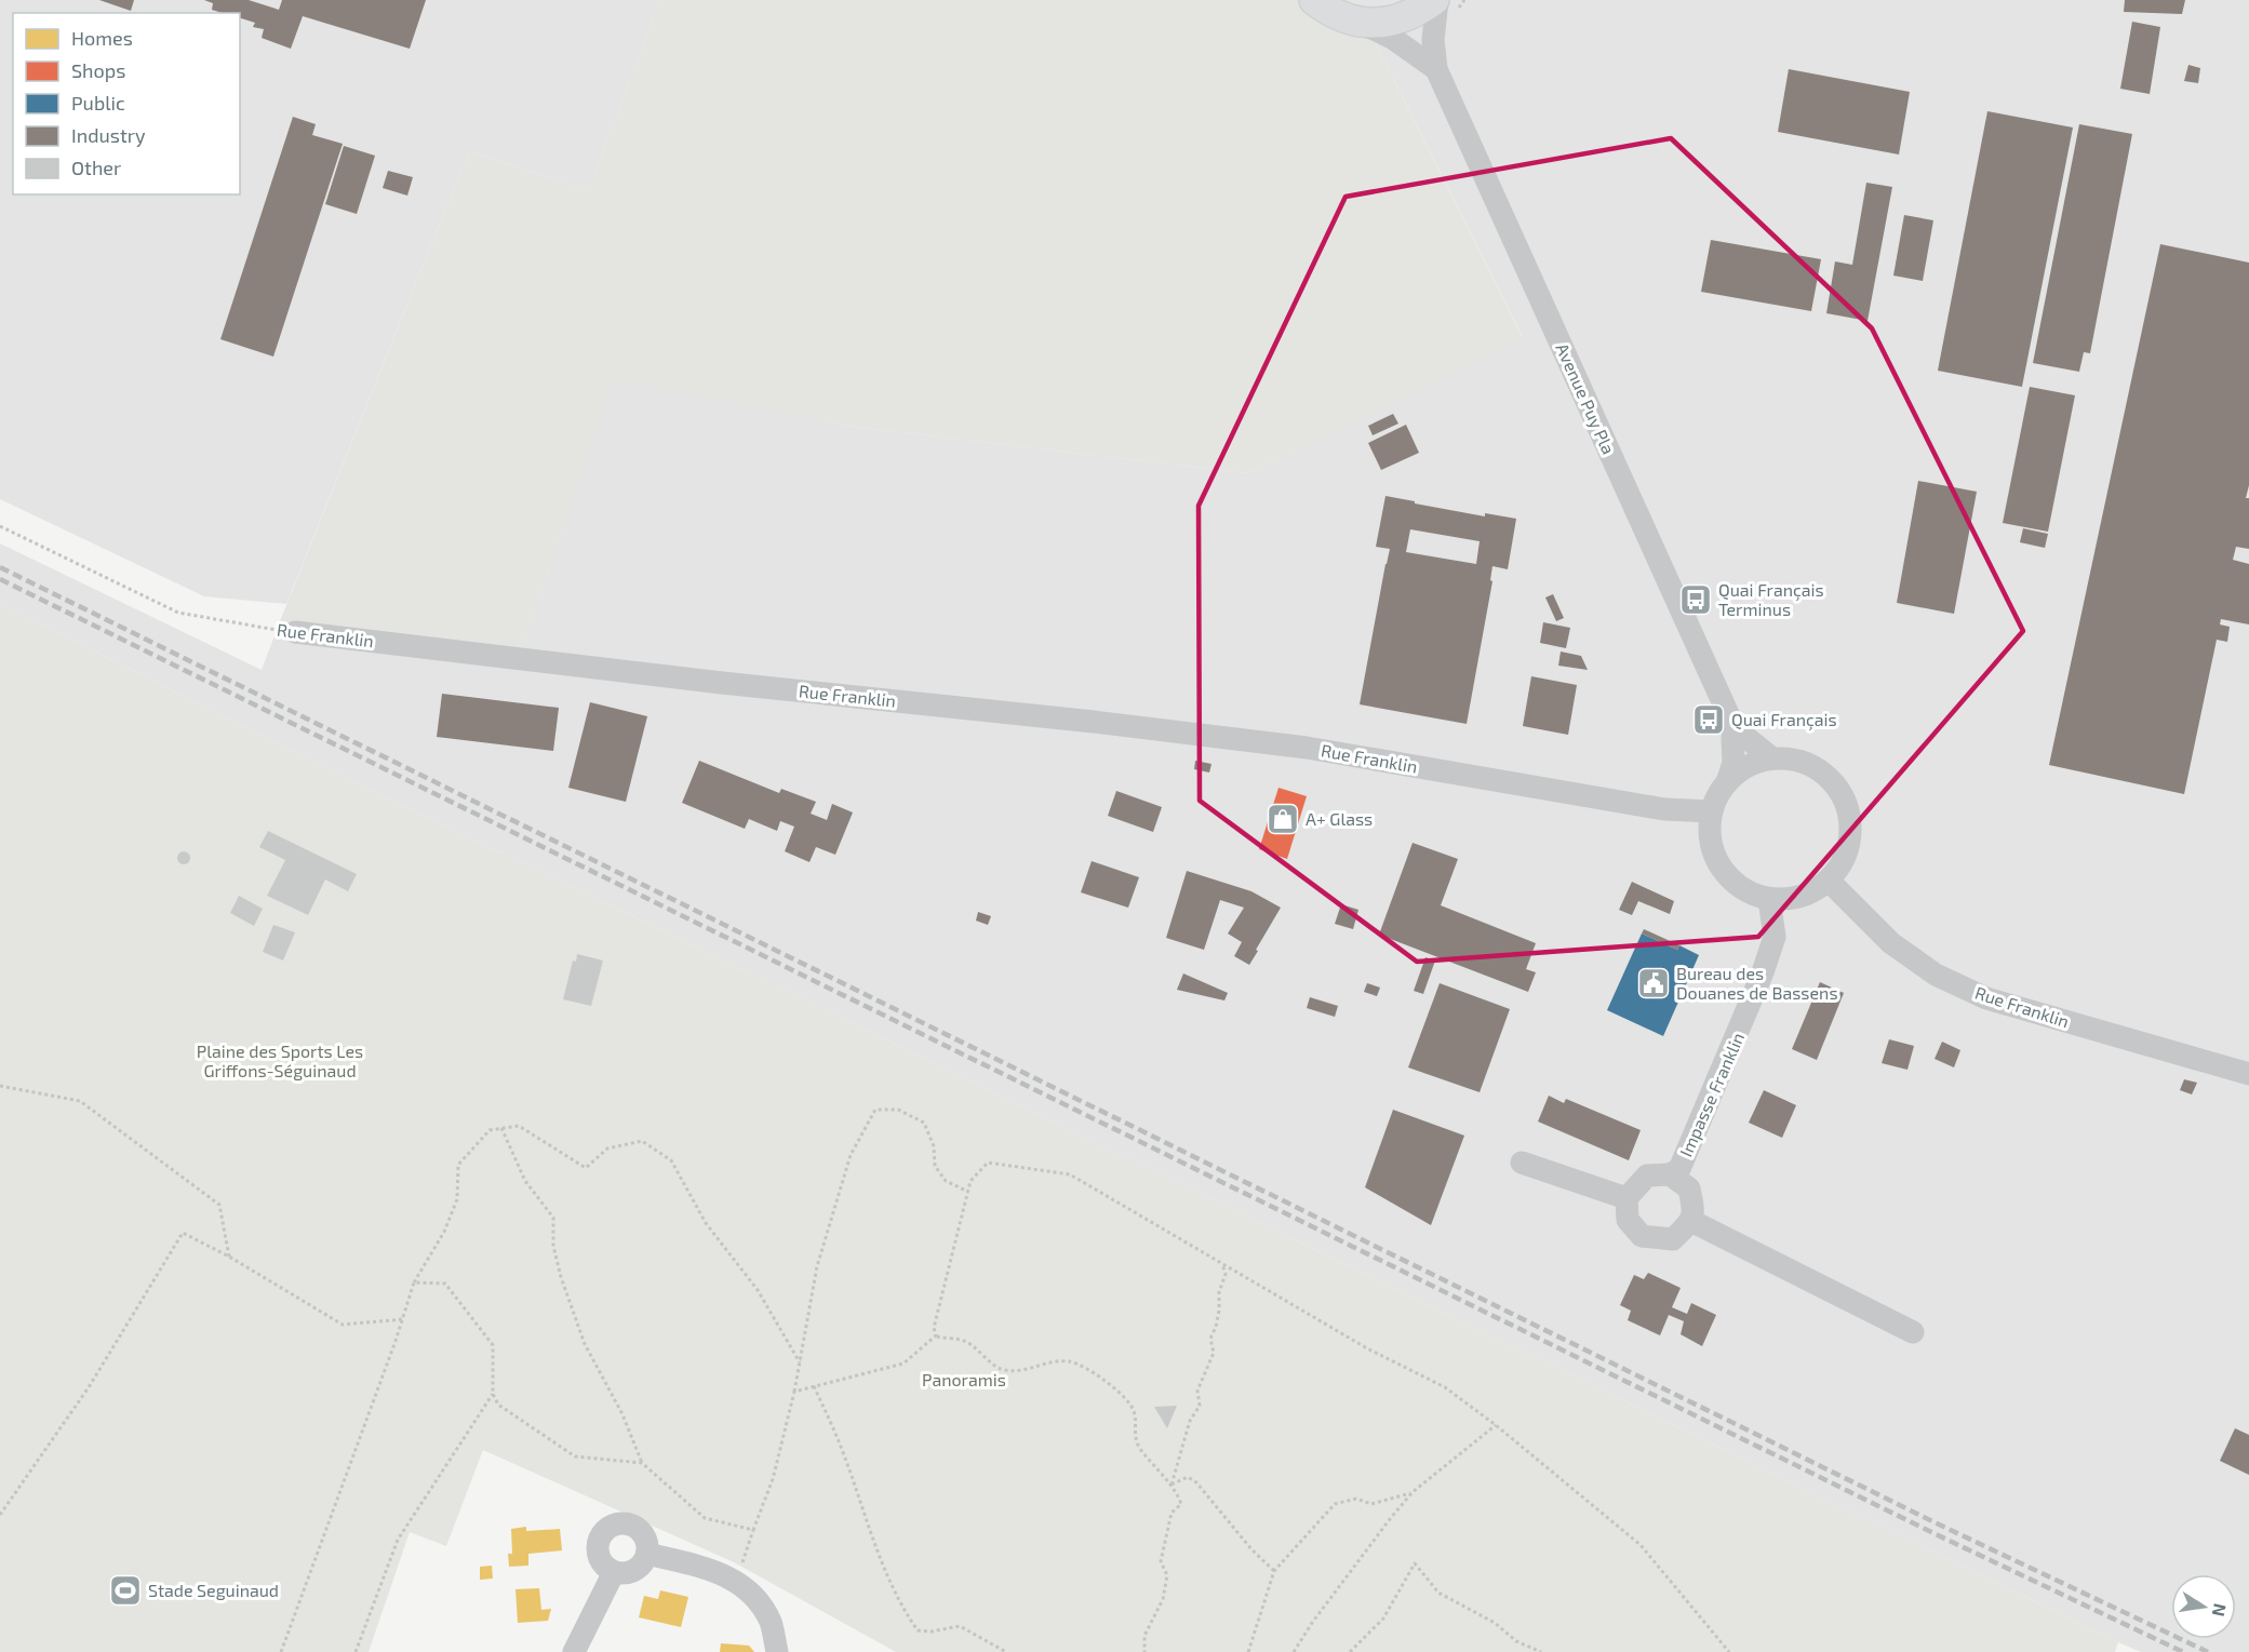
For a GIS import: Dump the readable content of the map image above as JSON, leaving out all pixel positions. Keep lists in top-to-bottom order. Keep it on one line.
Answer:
{"streets":{"street":["Avenue Puy Pla","Rue Franklin","Impasse Franklin"]},"crossings":[["Avenue Puy Pla","Rue Franklin"],["Avenue Puy Pla","Impasse Franklin"],["Rue Franklin","Impasse Franklin"]],"parks":["Plaine des Sports Les Griffons-Séguinaud","Panoramis"],"places":{"bus stop":["Quai Français Terminus","Quai Français"],"shop":["A+ Glass"],"public building":["Bureau des Douanes de Bassens"],"sports":["Stade Seguinaud"]},"legend":["Homes","Shops","Public","Industry","Other"],"north":"right"}
